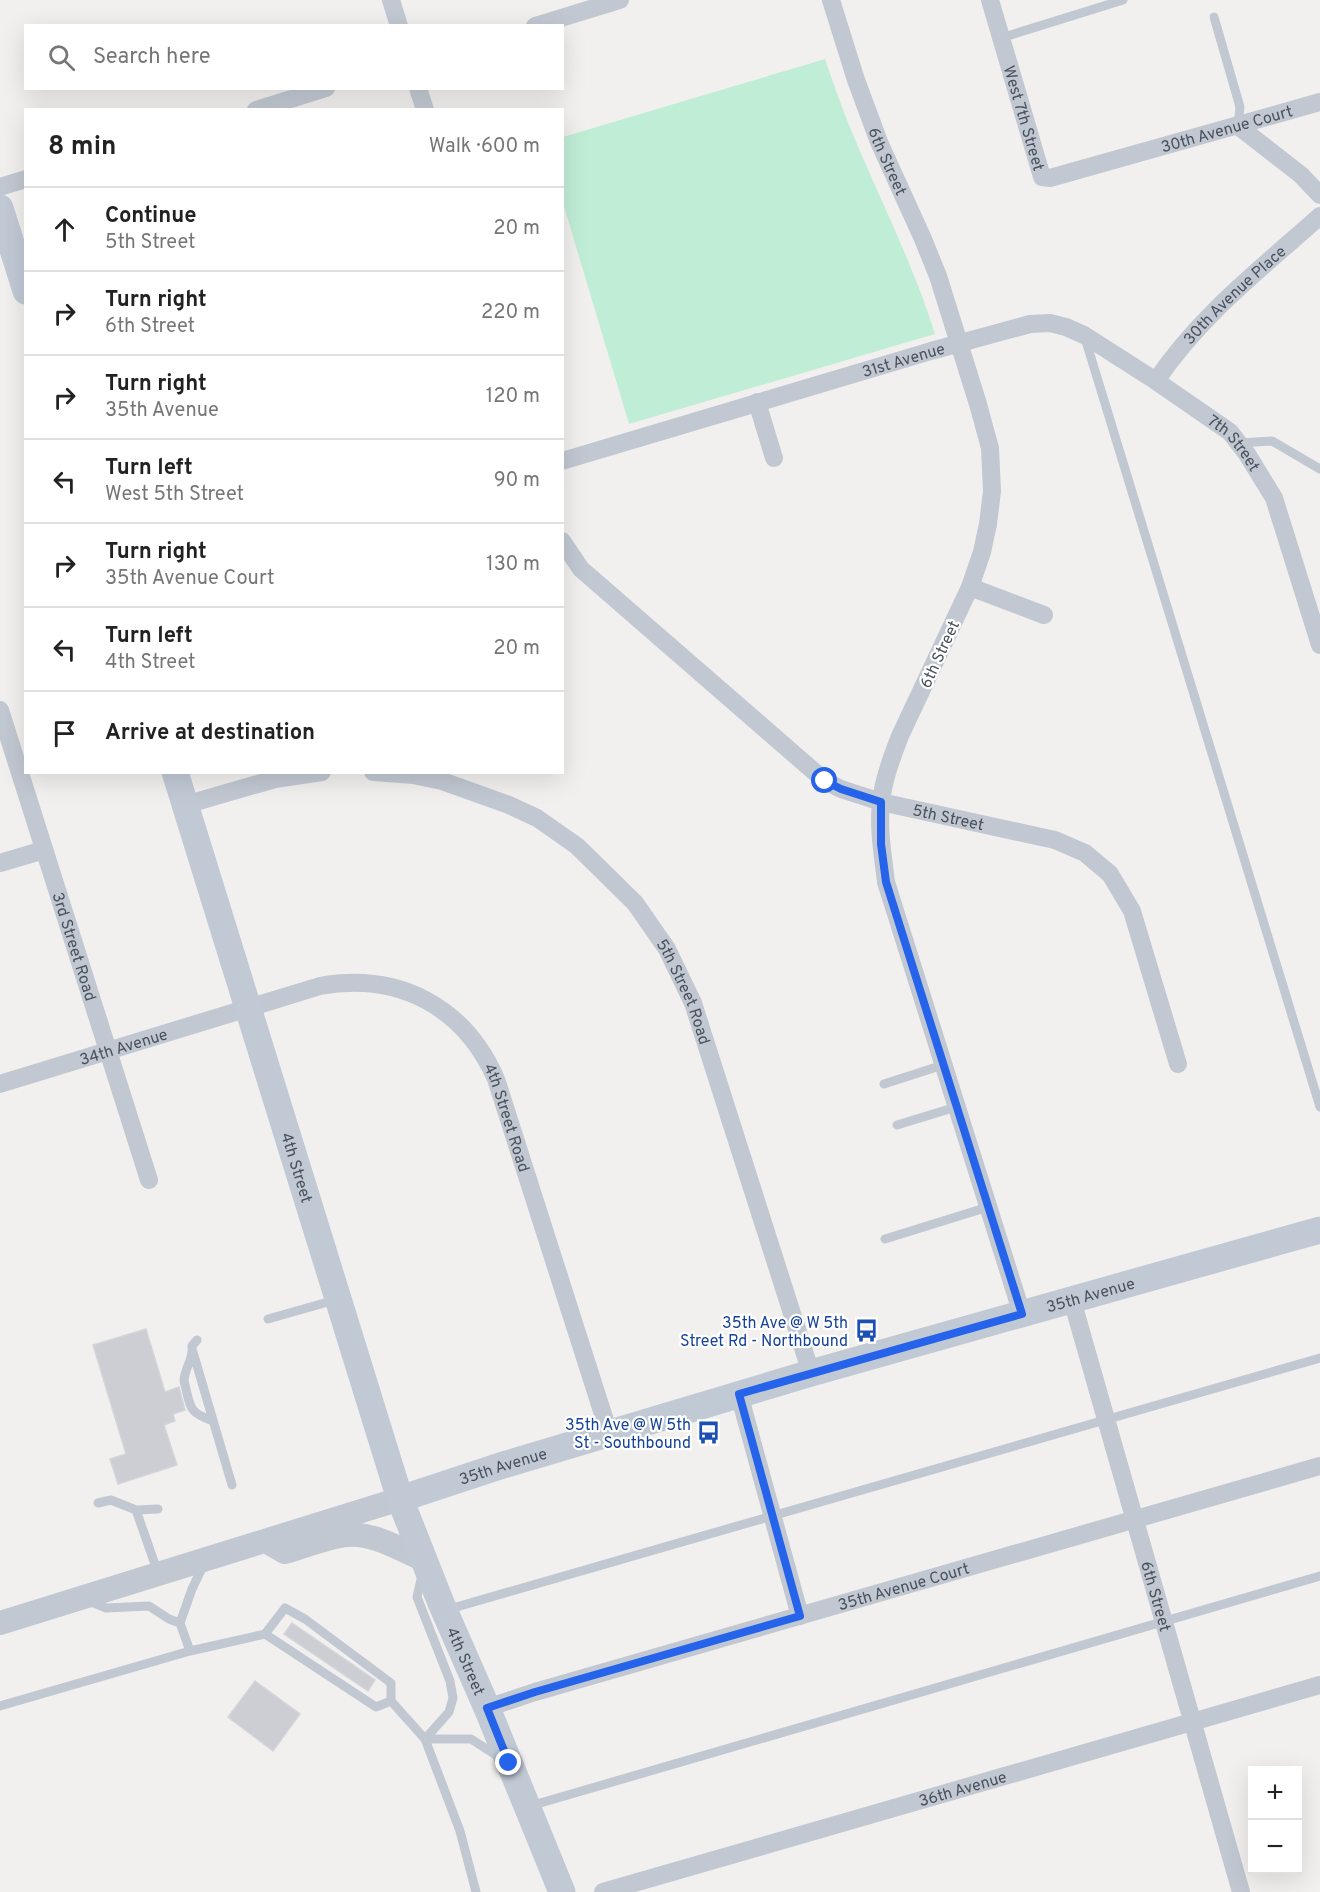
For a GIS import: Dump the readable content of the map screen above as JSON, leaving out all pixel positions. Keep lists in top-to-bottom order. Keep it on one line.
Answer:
{"streets":{"main road":["4th Street","35th Avenue"],"street":["West 7th Street","30th Avenue Court","6th Street","30th Avenue Place","31st Avenue","7th Street","5th Street","3rd Street Road","5th Street Road","34th Avenue","4th Street Road","35th Avenue Court","36th Avenue"]},"crossings":[["West 7th Street","30th Avenue Court"],["6th Street","31st Avenue"],["6th Street","5th Street"],["6th Street","35th Avenue"],["6th Street","35th Avenue Court"],["6th Street","36th Avenue"],["30th Avenue Place","7th Street"],["31st Avenue","7th Street"],["3rd Street Road","34th Avenue"],["5th Street Road","35th Avenue"],["34th Avenue","4th Street Road"],["34th Avenue","4th Street"],["4th Street Road","4th Street"],["4th Street Road","35th Avenue"],["4th Street","35th Avenue"],["4th Street","35th Avenue Court"]],"places":{"bus stop":["35th Ave @ W 5th Street Rd - Northbound","35th Ave @ W 5th St - Southbound"]},"page":{"search":"Search here","heading":["8 min","Walk · 600 m"],"list":[["Continue","5th Street","20 m"],["Turn right","6th Street","220 m"],["Turn right","35th Avenue","120 m"],["Turn left","West 5th Street","90 m"],["Turn right","35th Avenue Court","130 m"],["Turn left","4th Street","20 m"],"Arrive at destination"],"map_buttons":["+","−"]}}
